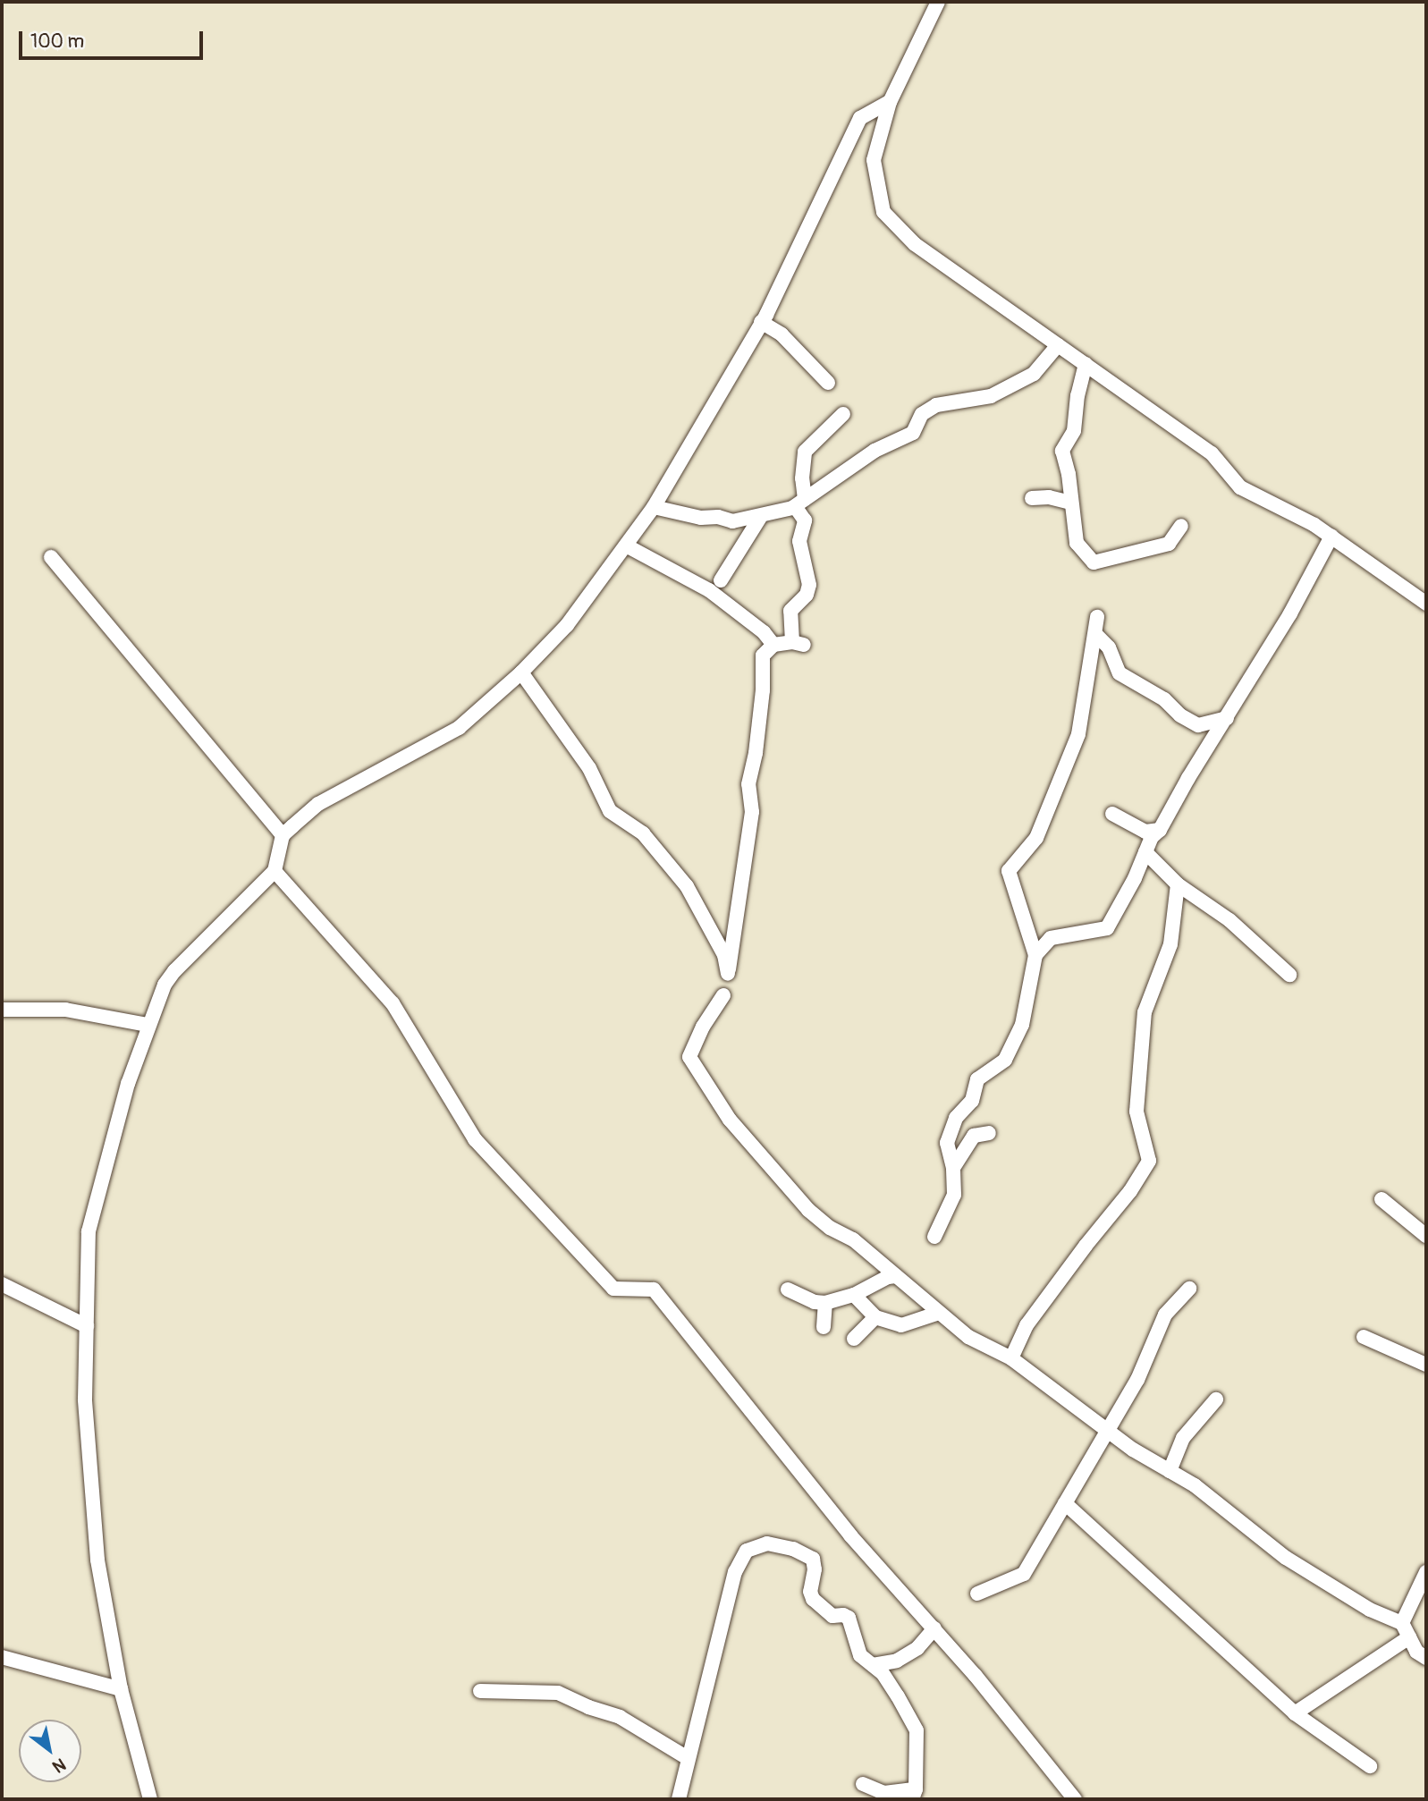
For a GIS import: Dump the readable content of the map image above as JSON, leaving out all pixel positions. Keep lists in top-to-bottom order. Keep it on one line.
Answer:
{"scale_bar":"100 m","north":"bottom right"}
